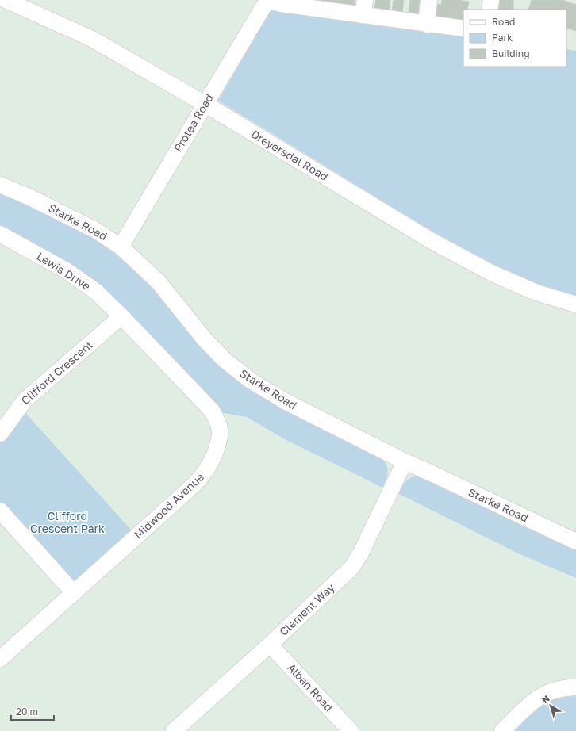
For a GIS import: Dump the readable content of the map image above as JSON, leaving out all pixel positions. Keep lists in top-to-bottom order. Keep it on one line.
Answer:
{"streets":{"street":["Protea Road","Dreyersdal Road","Starke Road","Lewis Drive","Clifford Crescent","Midwood Avenue","Clement Way","Alban Road"]},"crossings":[["Protea Road","Dreyersdal Road"],["Protea Road","Starke Road"],["Starke Road","Clement Way"],["Lewis Drive","Clifford Crescent"],["Lewis Drive","Midwood Avenue"],["Clifford Crescent","Midwood Avenue"],["Clement Way","Alban Road"]],"parks":["Clifford Crescent Park"],"legend":["Road","Park","Building"],"scale_bar":"20 m","north":"top left"}
